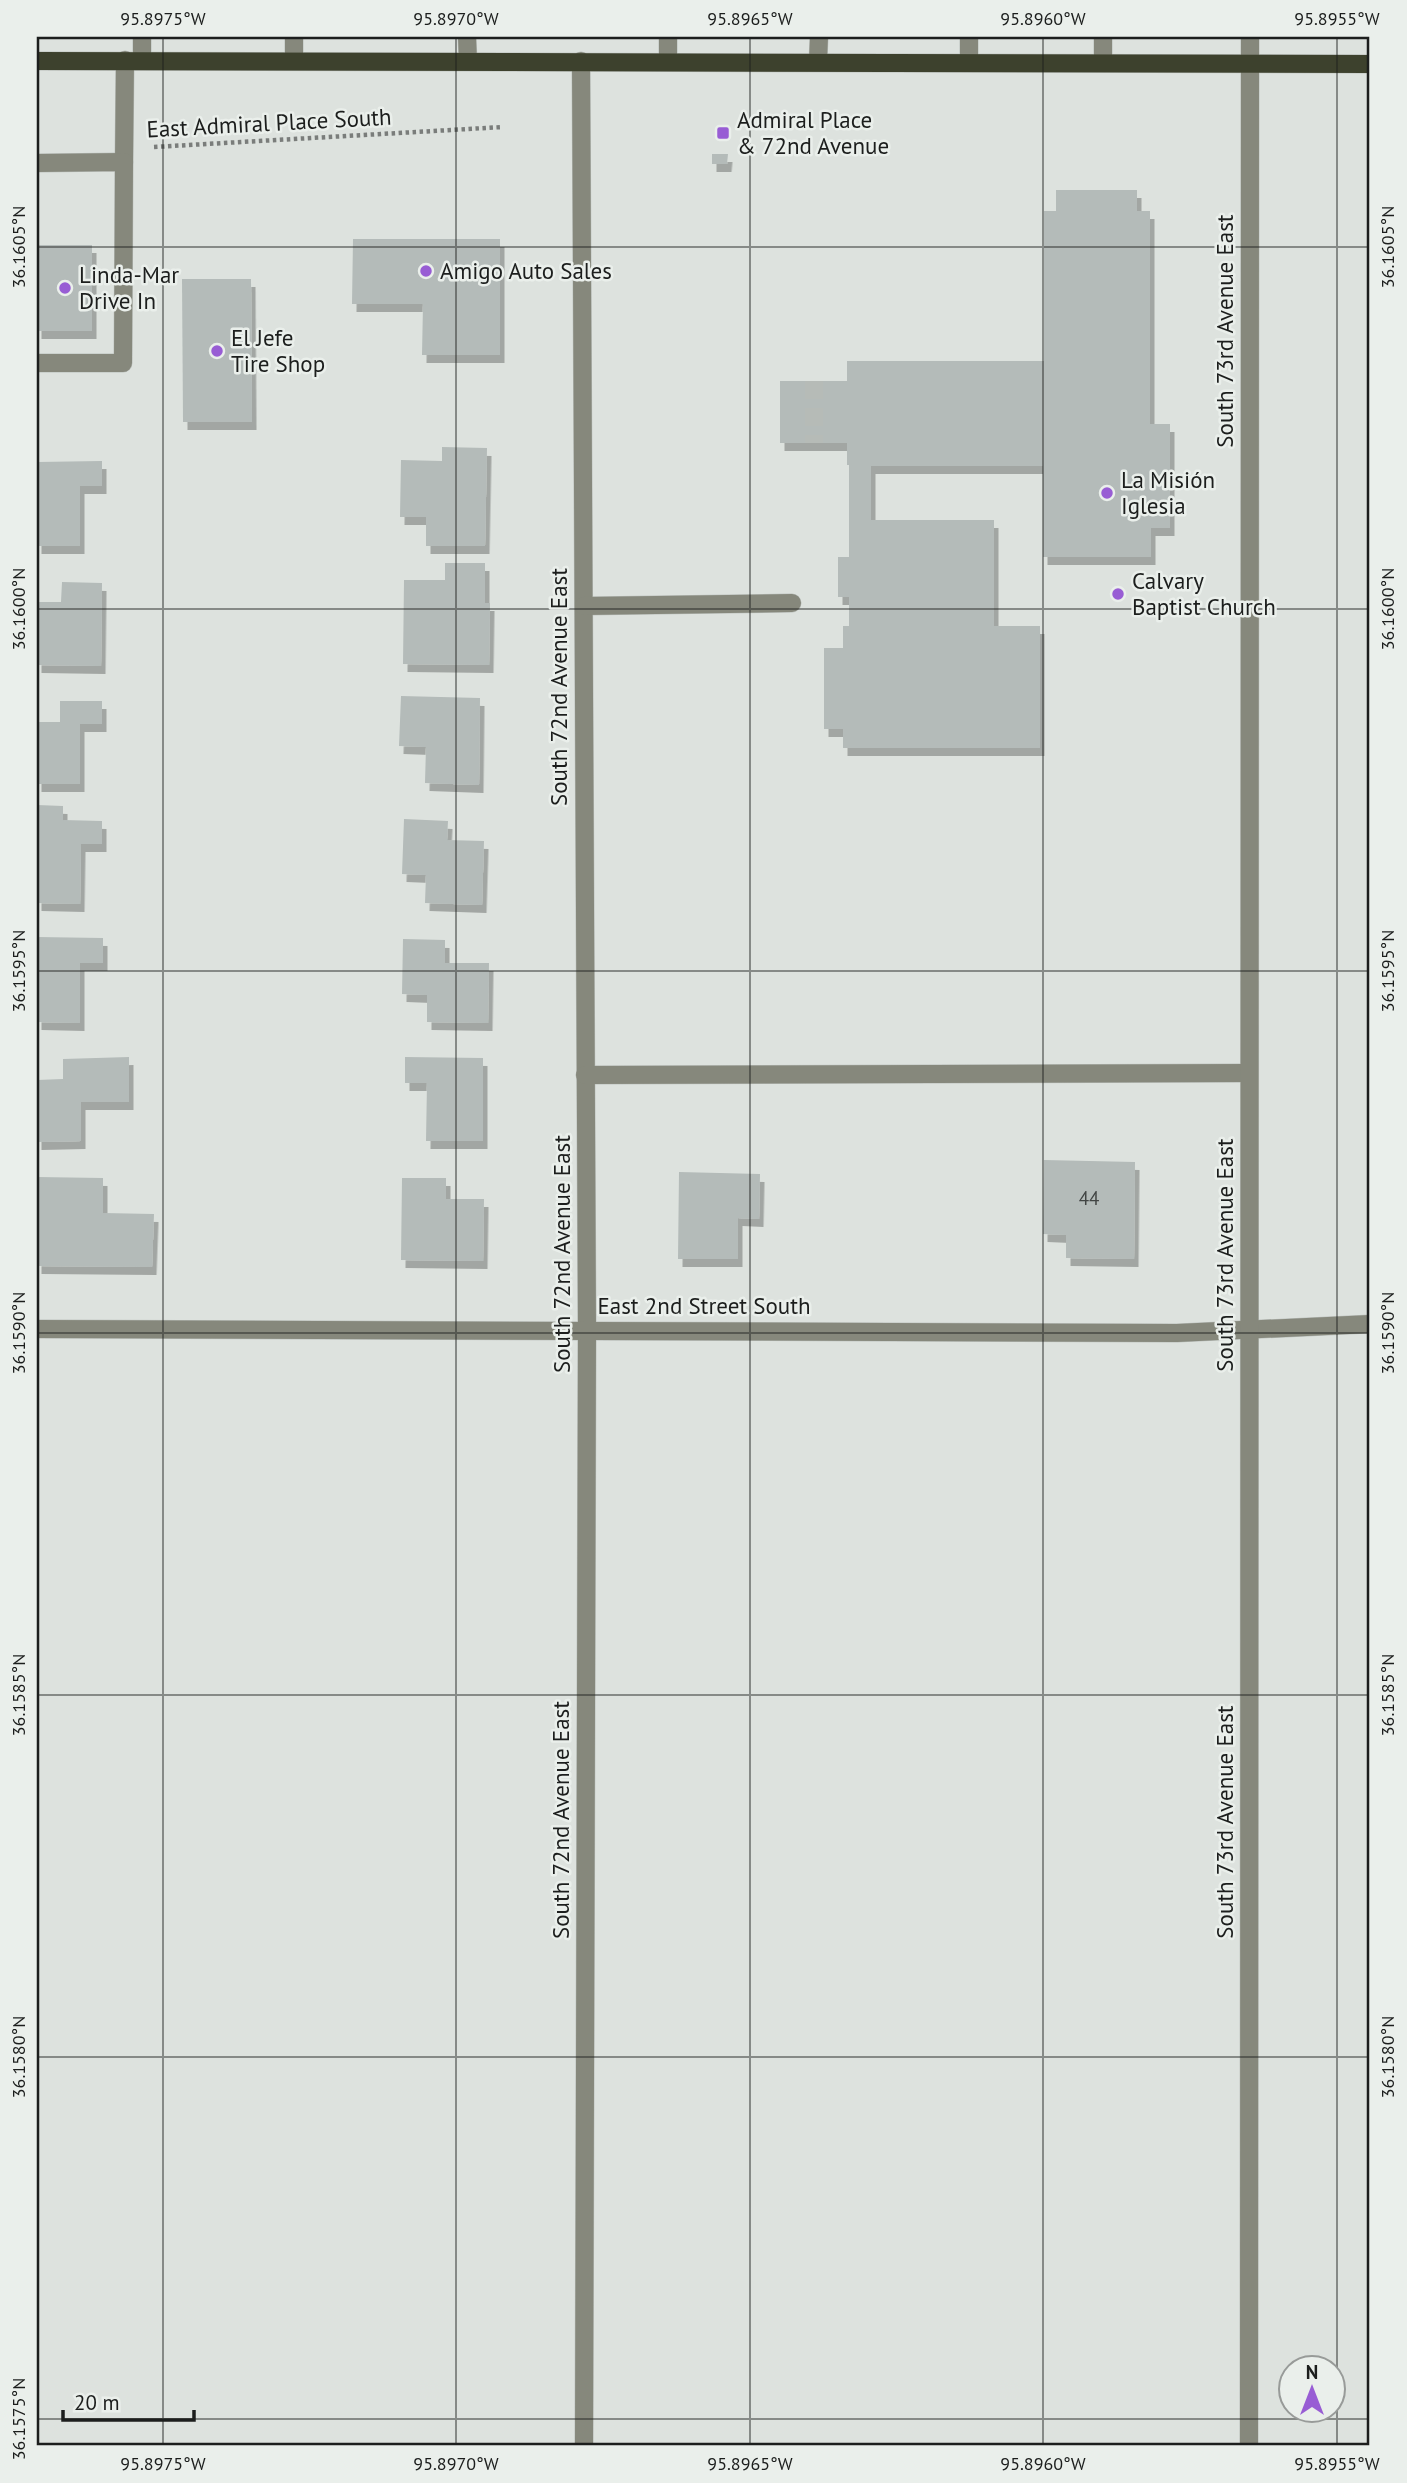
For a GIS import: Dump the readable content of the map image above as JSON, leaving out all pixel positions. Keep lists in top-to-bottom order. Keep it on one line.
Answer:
{"streets":{"street":["South 73rd Avenue East","South 72nd Avenue East","East 2nd Street South"],"path":["East Admiral Place South"]},"crossings":[["South 73rd Avenue East","East 2nd Street South"],["South 72nd Avenue East","East 2nd Street South"]],"places":{"transit":["Admiral Place & 72nd Avenue"],"other":["Amigo Auto Sales","Linda-Mar Drive In","El Jefe Tire Shop","La Misión Iglesia","Calvary Baptist Church"]},"house_numbers":["44"],"scale_bar":"20 m","north":"top","coordinates":["95.8975°W","95.8970°W","95.8965°W","95.8960°W","95.8955°W","36.1605°N","36.1600°N","36.1595°N","36.1590°N","36.1585°N","36.1580°N","36.1575°N"]}
